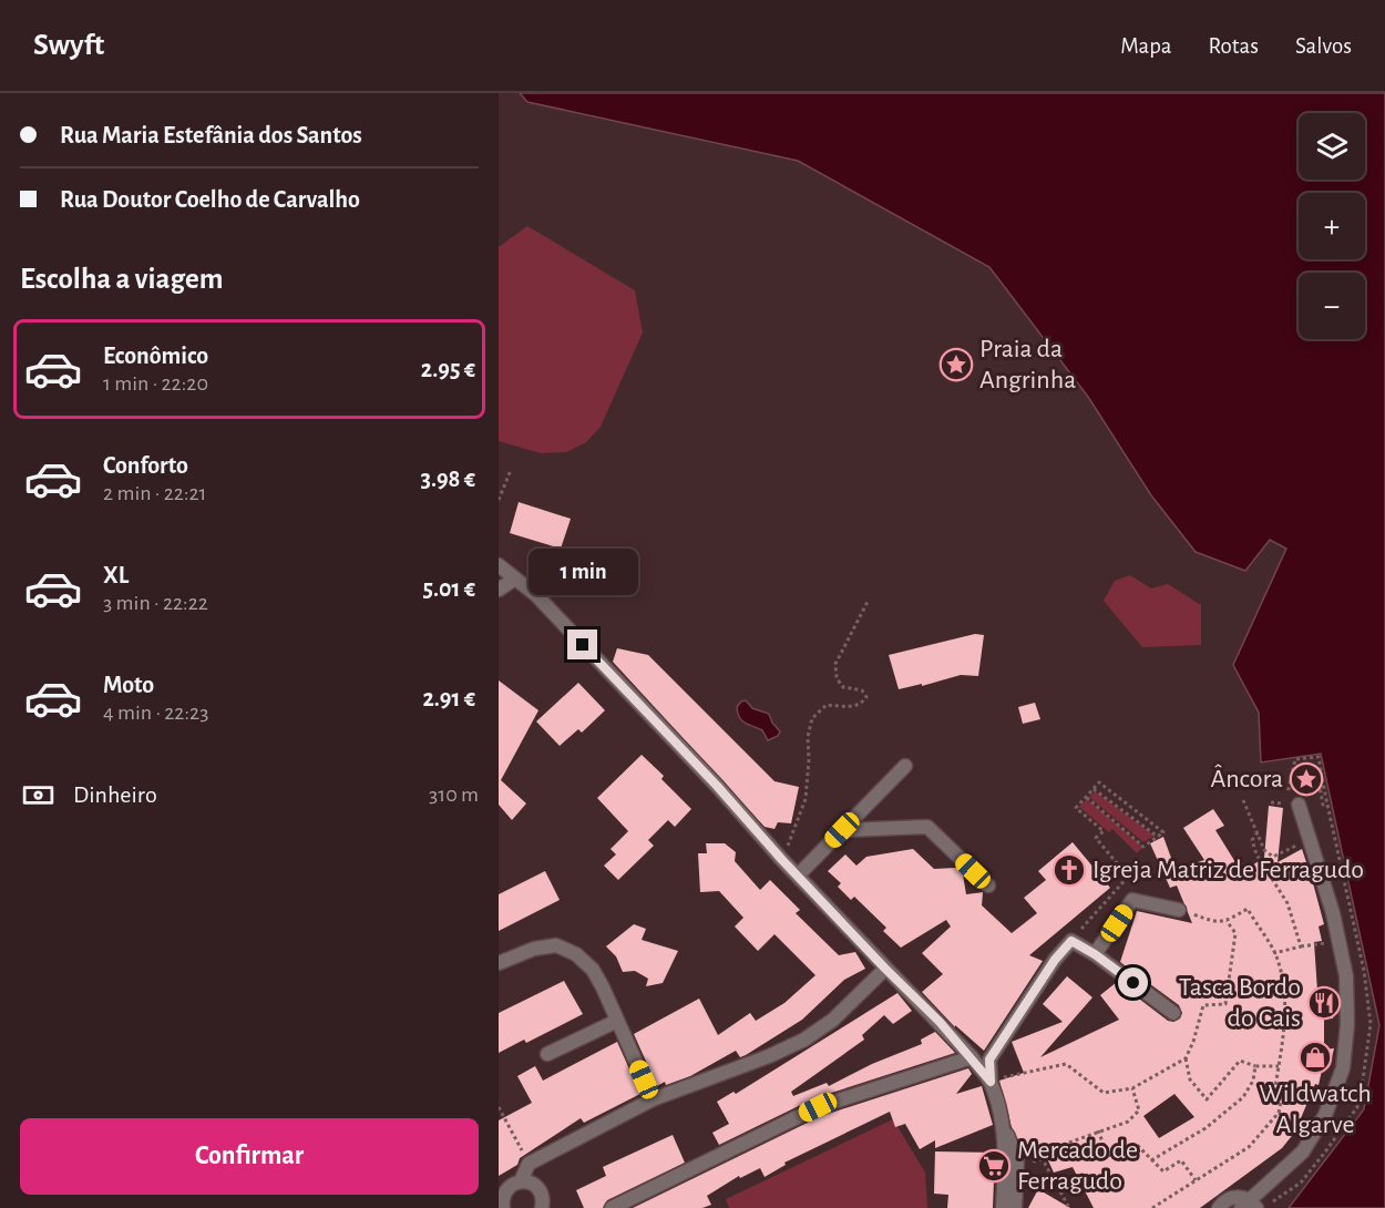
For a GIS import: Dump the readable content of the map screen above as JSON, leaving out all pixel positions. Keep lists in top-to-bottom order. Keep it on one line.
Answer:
{"places":{"place":["Praia da Angrinha","Âncora"],"church":["Igreja Matriz de Ferragudo"],"restaurant":["Tasca Bordo do Cais"],"shop":["Wildwatch Algarve"],"supermarket":["Mercado de Ferragudo"]},"page":{"header":"Swyft","nav":["Mapa","Rotas","Salvos"],"banner":["Rua Maria Estefânia dos Santos","Rua Doutor Coelho de Carvalho"],"map_buttons":["+","−"],"heading":"Escolha a viagem","list":[{"name":"Econômico","note":"1 min · 22:20","value":"2.95 €"},{"name":"Conforto","note":"2 min · 22:21","value":"3.98 €"},{"name":"XL","note":"3 min · 22:22","value":"5.01 €"},{"name":"Moto","note":"4 min · 22:23","value":"2.91 €"}],"bubble":"1 min","pay":["Dinheiro","310 m"],"buttons":"Confirmar"}}
